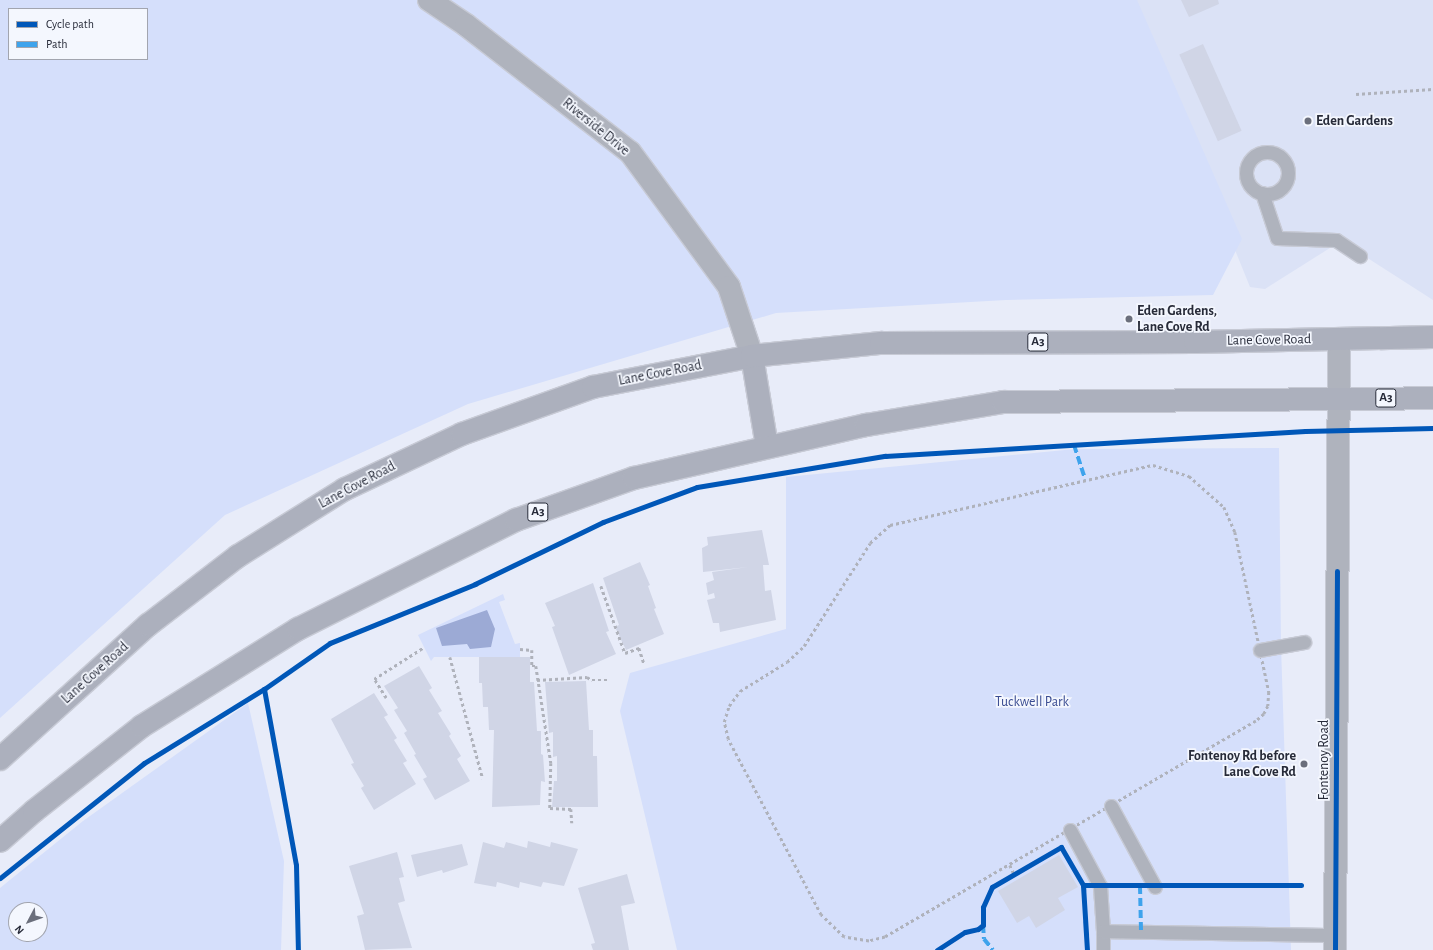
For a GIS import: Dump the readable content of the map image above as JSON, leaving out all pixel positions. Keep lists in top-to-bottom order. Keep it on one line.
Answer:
{"streets":{"highway":["Lane Cove Road","A3"],"street":["Riverside Drive","Fontenoy Road"]},"crossings":[["Riverside Drive","Lane Cove Road"],["Lane Cove Road","Fontenoy Road"],["A3","Fontenoy Road"]],"parks":["Tuckwell Park"],"places":["Eden Gardens","Eden Gardens, Lane Cove Rd","Fontenoy Rd before Lane Cove Rd"],"legend":["Cycle path","Path"],"north":"bottom left"}
